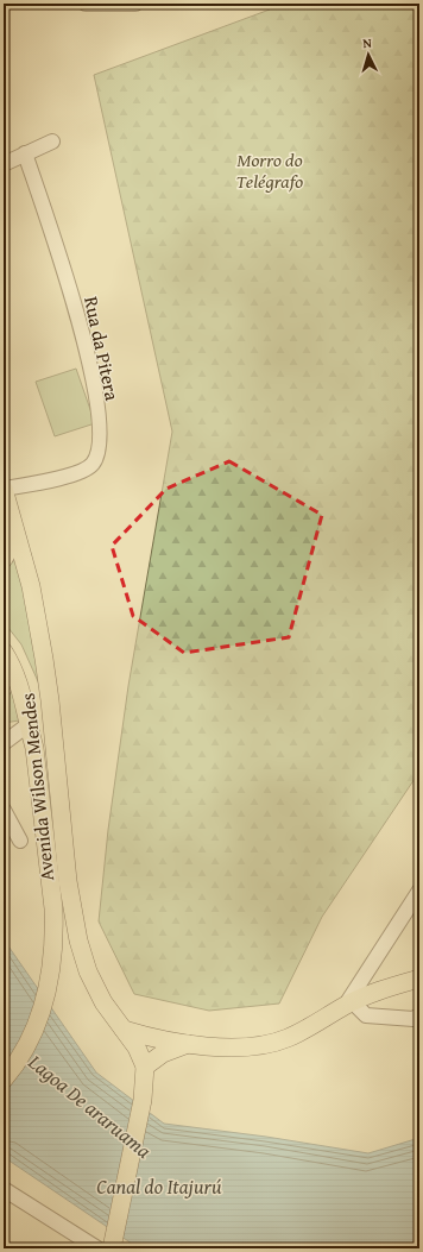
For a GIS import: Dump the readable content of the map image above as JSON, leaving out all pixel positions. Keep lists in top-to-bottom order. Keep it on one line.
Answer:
{"streets":{"main road":["Avenida Wilson Mendes"],"street":["Rua da Pitera"]},"crossings":[["Rua da Pitera","Avenida Wilson Mendes"]],"water":["Lagoa De araruama","Canal do Itajurú"],"parks":["Morro do Telégrafo"],"north":"top"}
